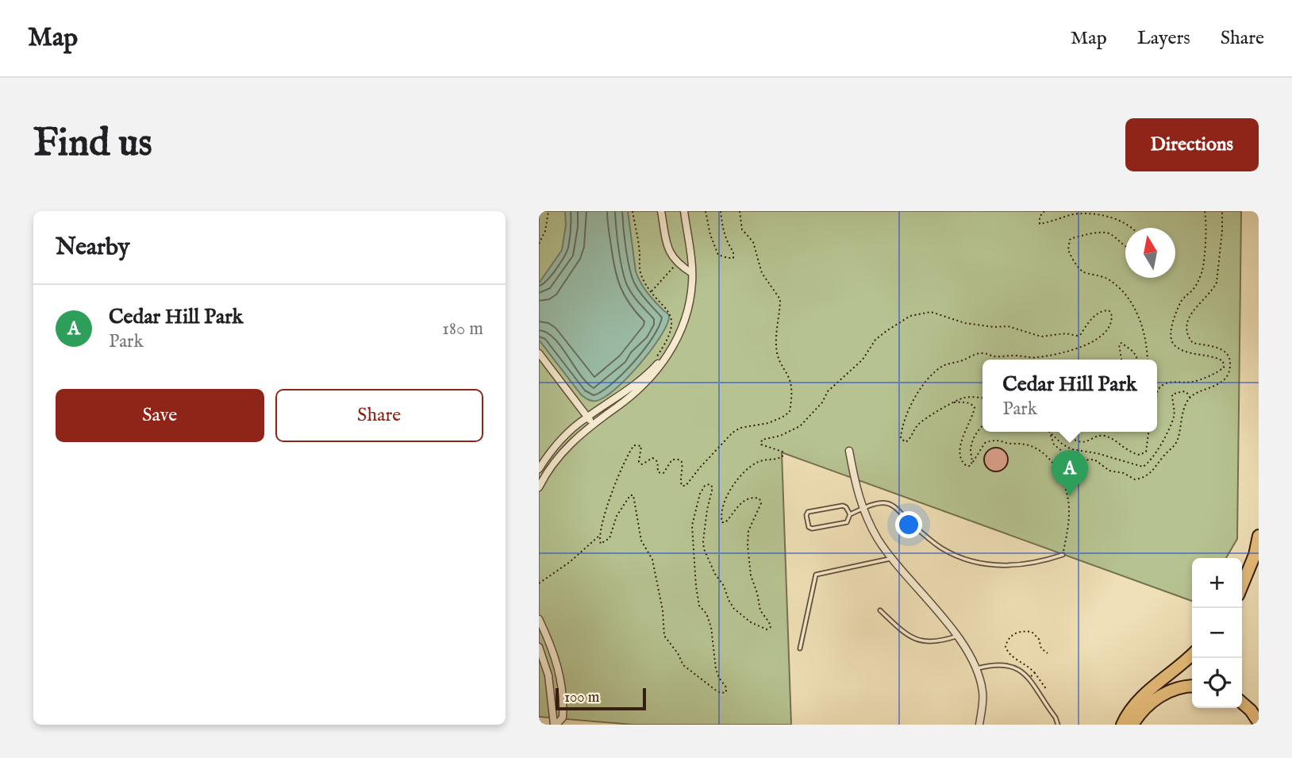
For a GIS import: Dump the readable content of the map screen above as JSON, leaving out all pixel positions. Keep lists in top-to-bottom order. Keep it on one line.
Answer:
{"scale_bar":"100 m","north":"top","page":{"header":"Map","nav":["Map","Layers","Share"],"buttons":["Directions",["Save","Share"]],"title":"Find us","heading":"Nearby","list":[{"mark":"A","name":"Cedar Hill Park","note":"Park","value":"180 m"}],"popup":["Cedar Hill Park","Park"],"pins":"A","map_buttons":["+","−"],"scale":"100 m"}}
